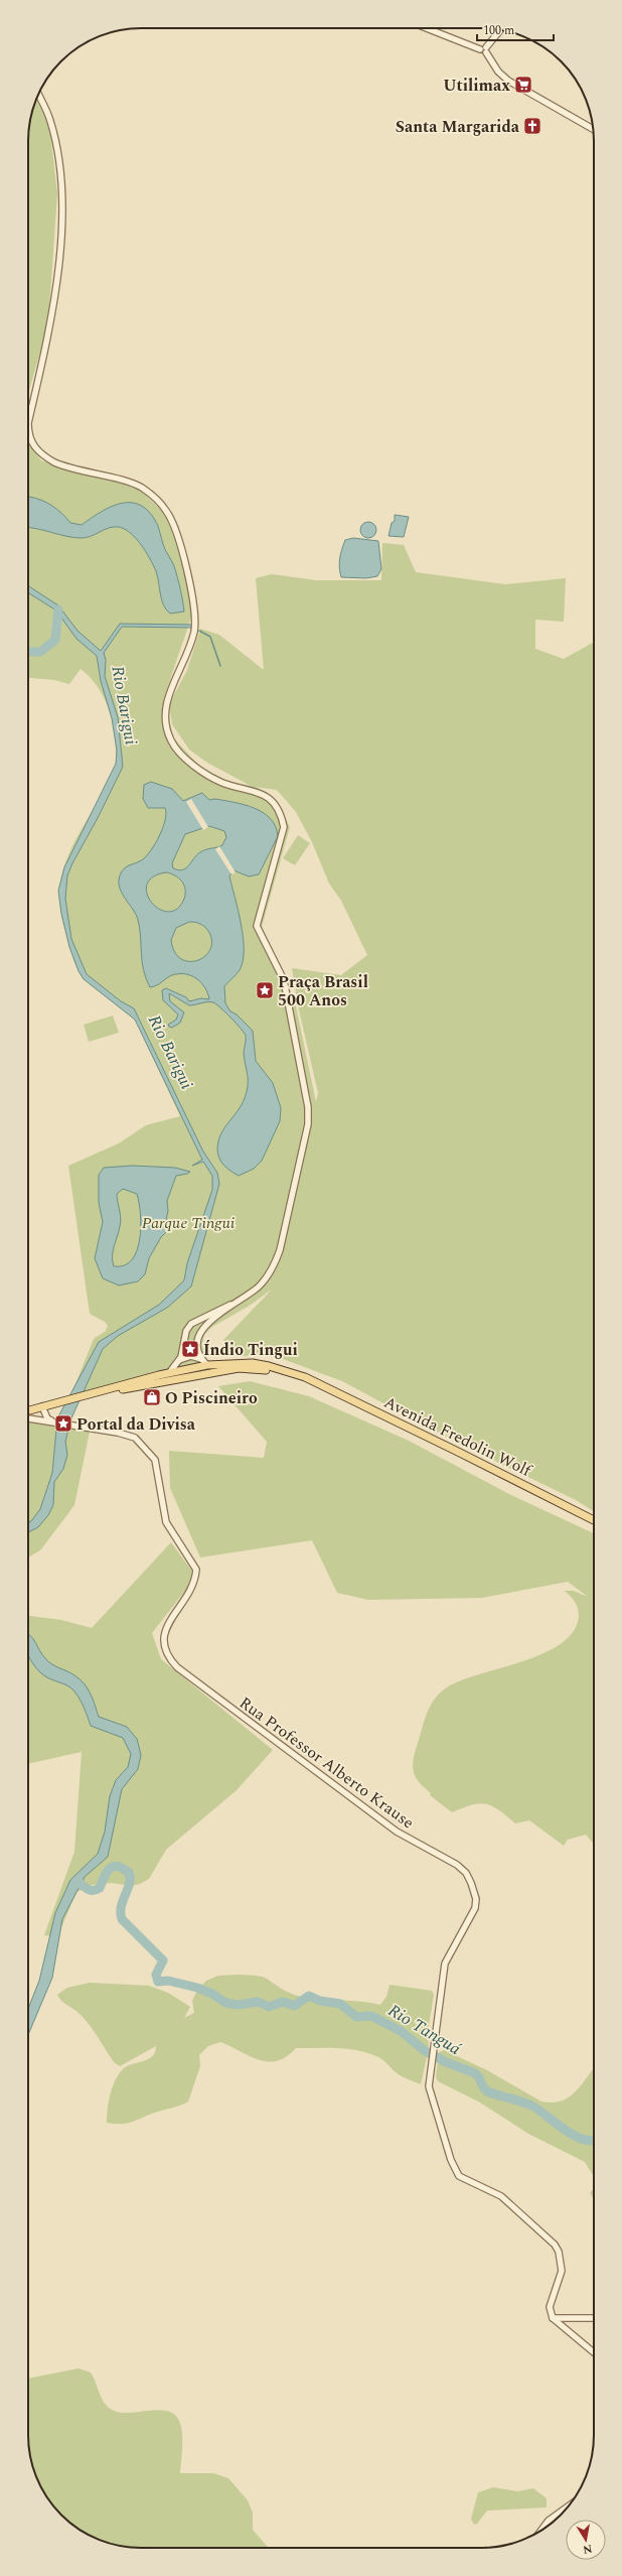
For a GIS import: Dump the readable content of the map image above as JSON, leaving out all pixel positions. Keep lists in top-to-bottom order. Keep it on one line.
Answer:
{"streets":{"main road":["Avenida Fredolin Wolf"],"street":["Rua Professor Alberto Krause"]},"water":["Rio Barigui","Rio Tanguá"],"parks":["Parque Tingui"],"places":{"supermarket":["Utilimax"],"church":["Santa Margarida"],"place":["Praça Brasil 500 Anos","Índio Tingui","Portal da Divisa"],"shop":["O Piscineiro"]},"scale_bar":"100 m","north":"bottom"}
